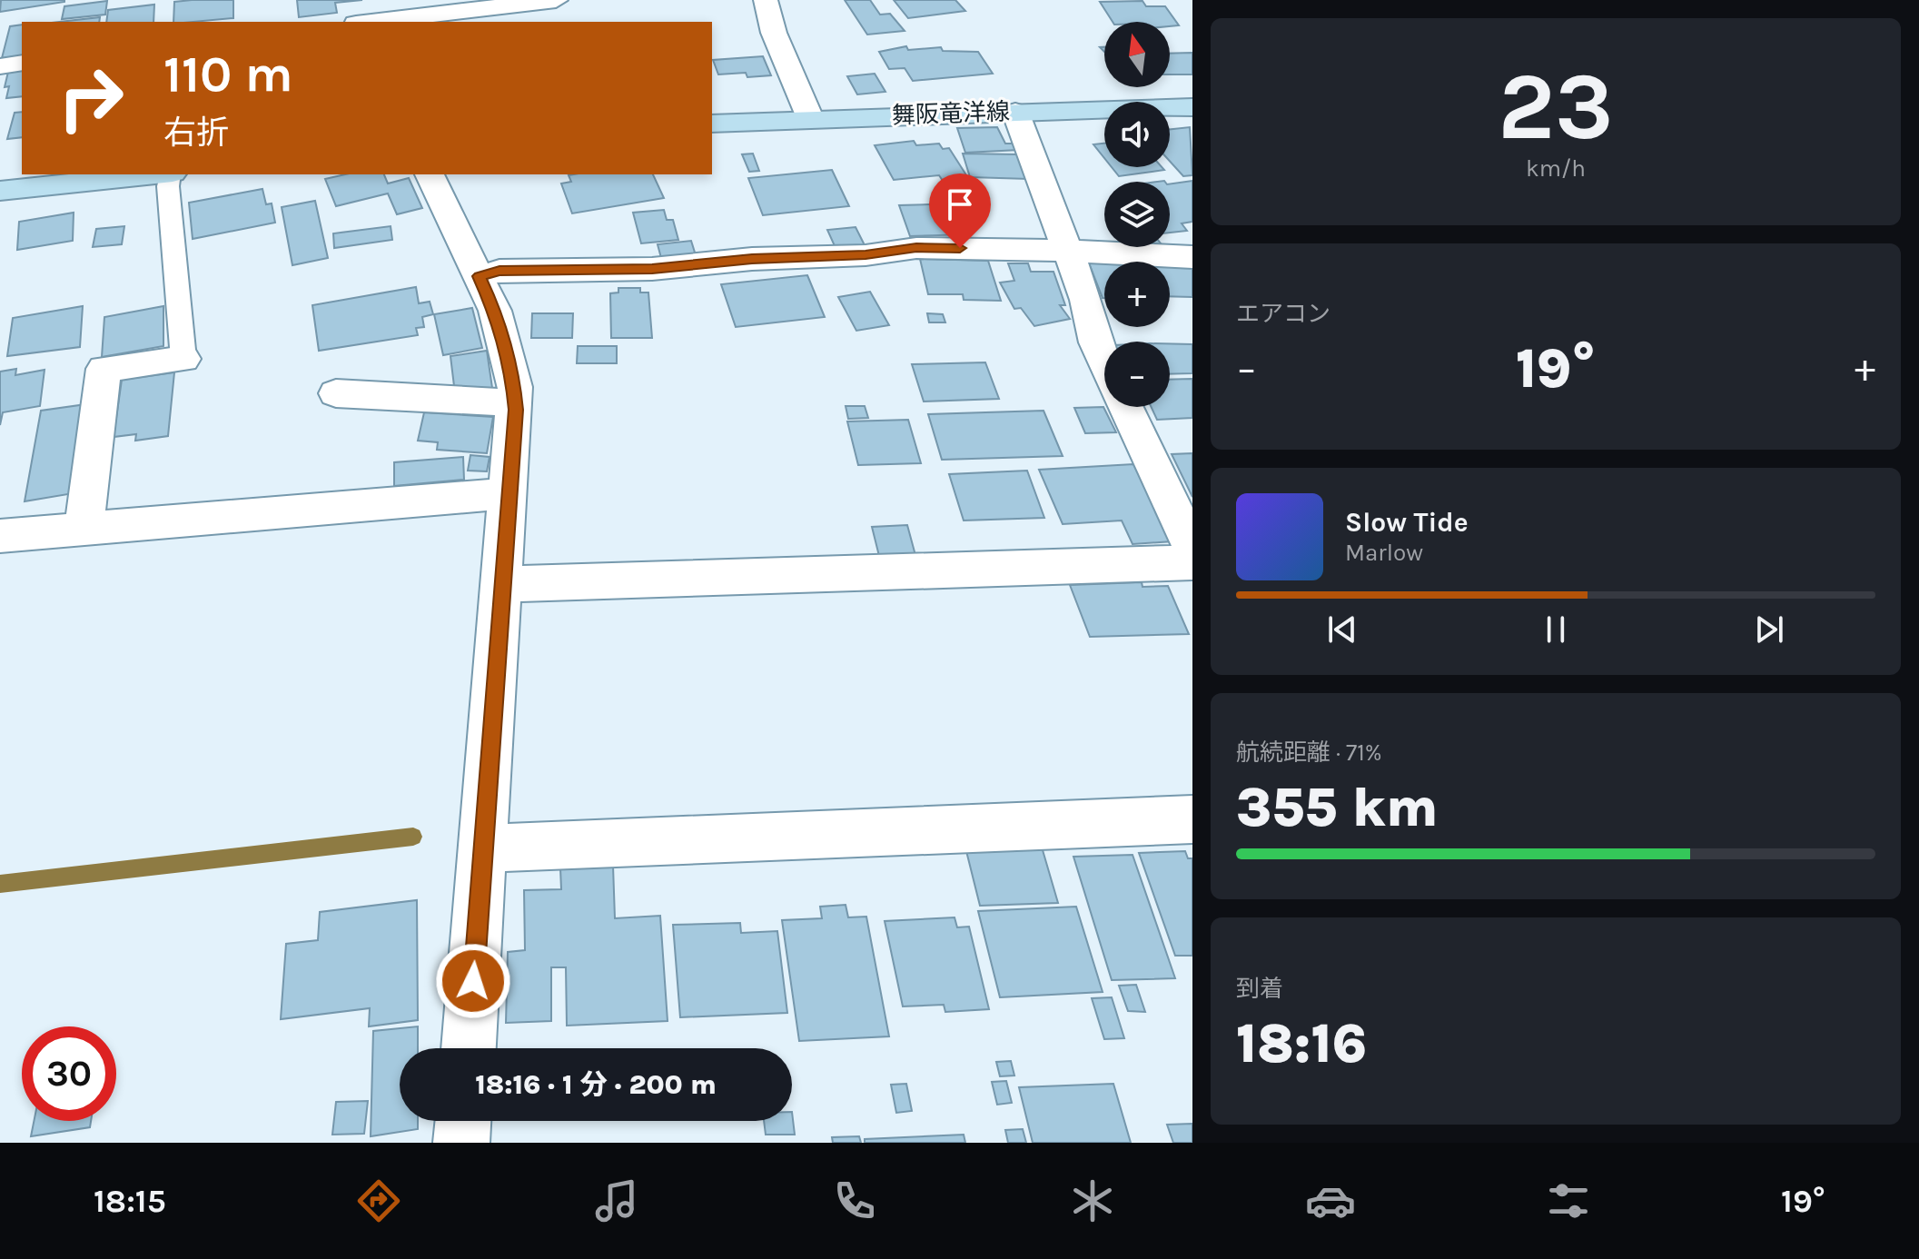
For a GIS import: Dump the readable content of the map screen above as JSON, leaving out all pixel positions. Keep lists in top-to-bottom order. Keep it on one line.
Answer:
{"streets":{"main road":["舞阪竜洋線"]},"north":"top","page":{"tile":[["23","km/h"],"エアコン",["航続距離 · 71%","355 km"],["到着","18:16"]],"map_buttons":["+","−"],"turn":["110 m","右折"],"heat":["−","19°","+"],"song":["Slow Tide","Marlow"],"limit":"30","trip":"18:16 · 1 分 · 200 m","tabs":["18:15","19°"]}}
